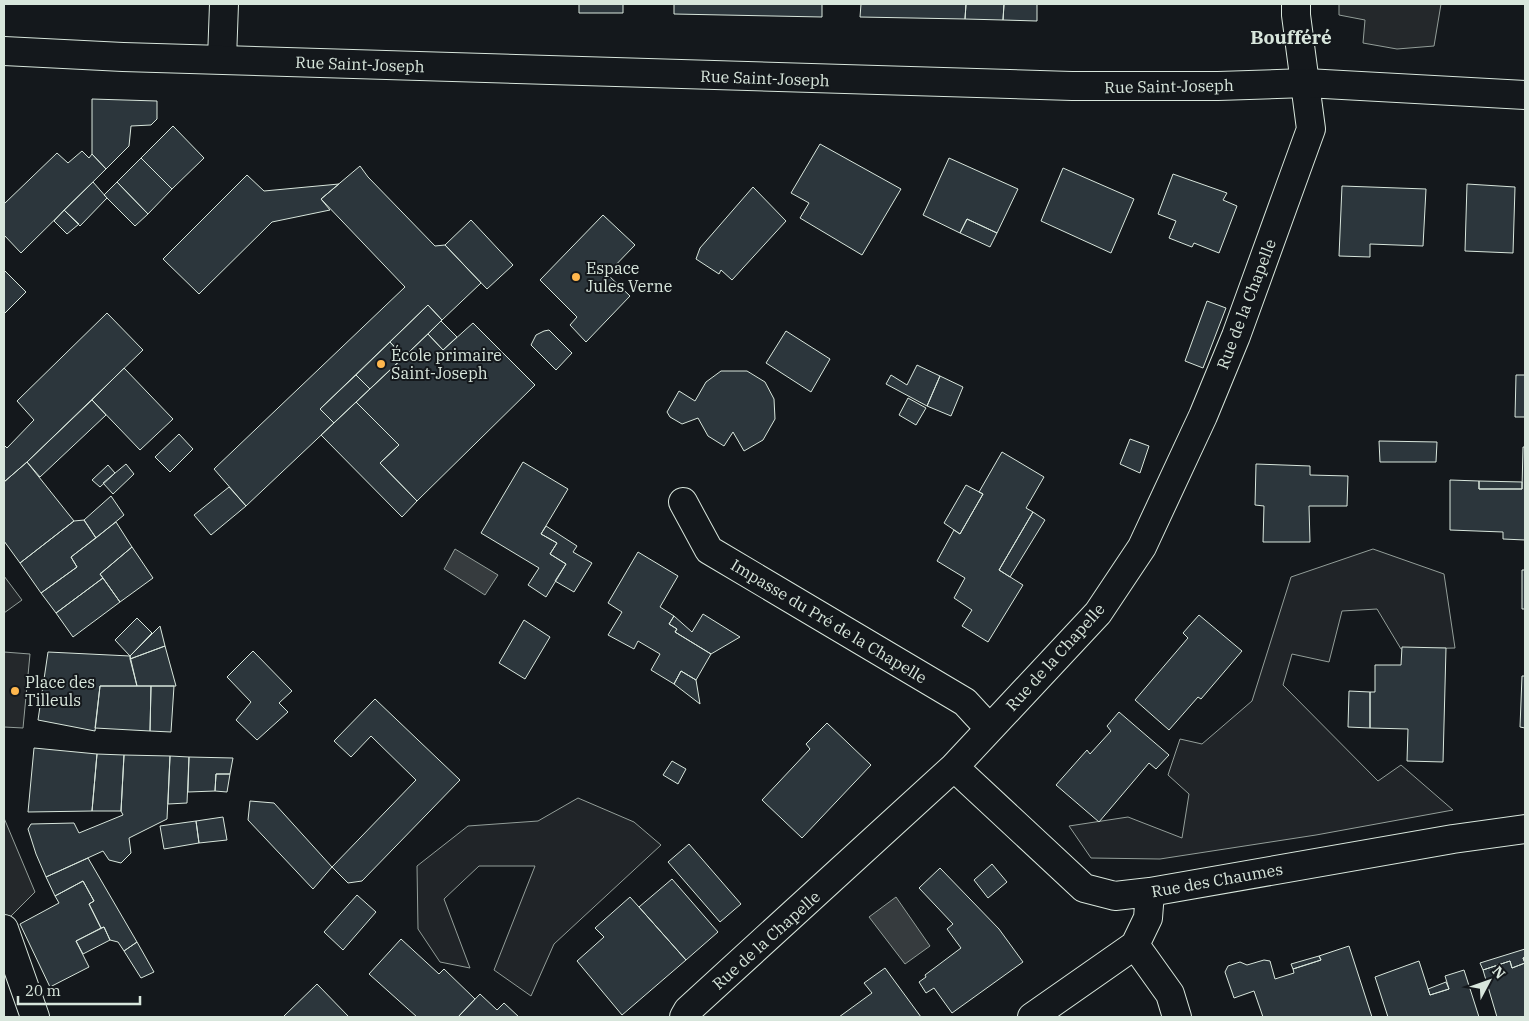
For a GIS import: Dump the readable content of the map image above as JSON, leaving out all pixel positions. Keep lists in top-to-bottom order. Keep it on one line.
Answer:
{"streets":{"street":["Rue Saint-Joseph","Rue de la Chapelle","Impasse du Pré de la Chapelle","Rue des Chaumes"]},"crossings":[["Rue Saint-Joseph","Rue de la Chapelle"],["Rue de la Chapelle","Impasse du Pré de la Chapelle"],["Rue de la Chapelle","Rue des Chaumes"]],"districts":["Boufféré"],"places":["Espace Jules Verne","École primaire Saint-Joseph","Place des Tilleuls"],"scale_bar":"20 m","north":"top right"}
